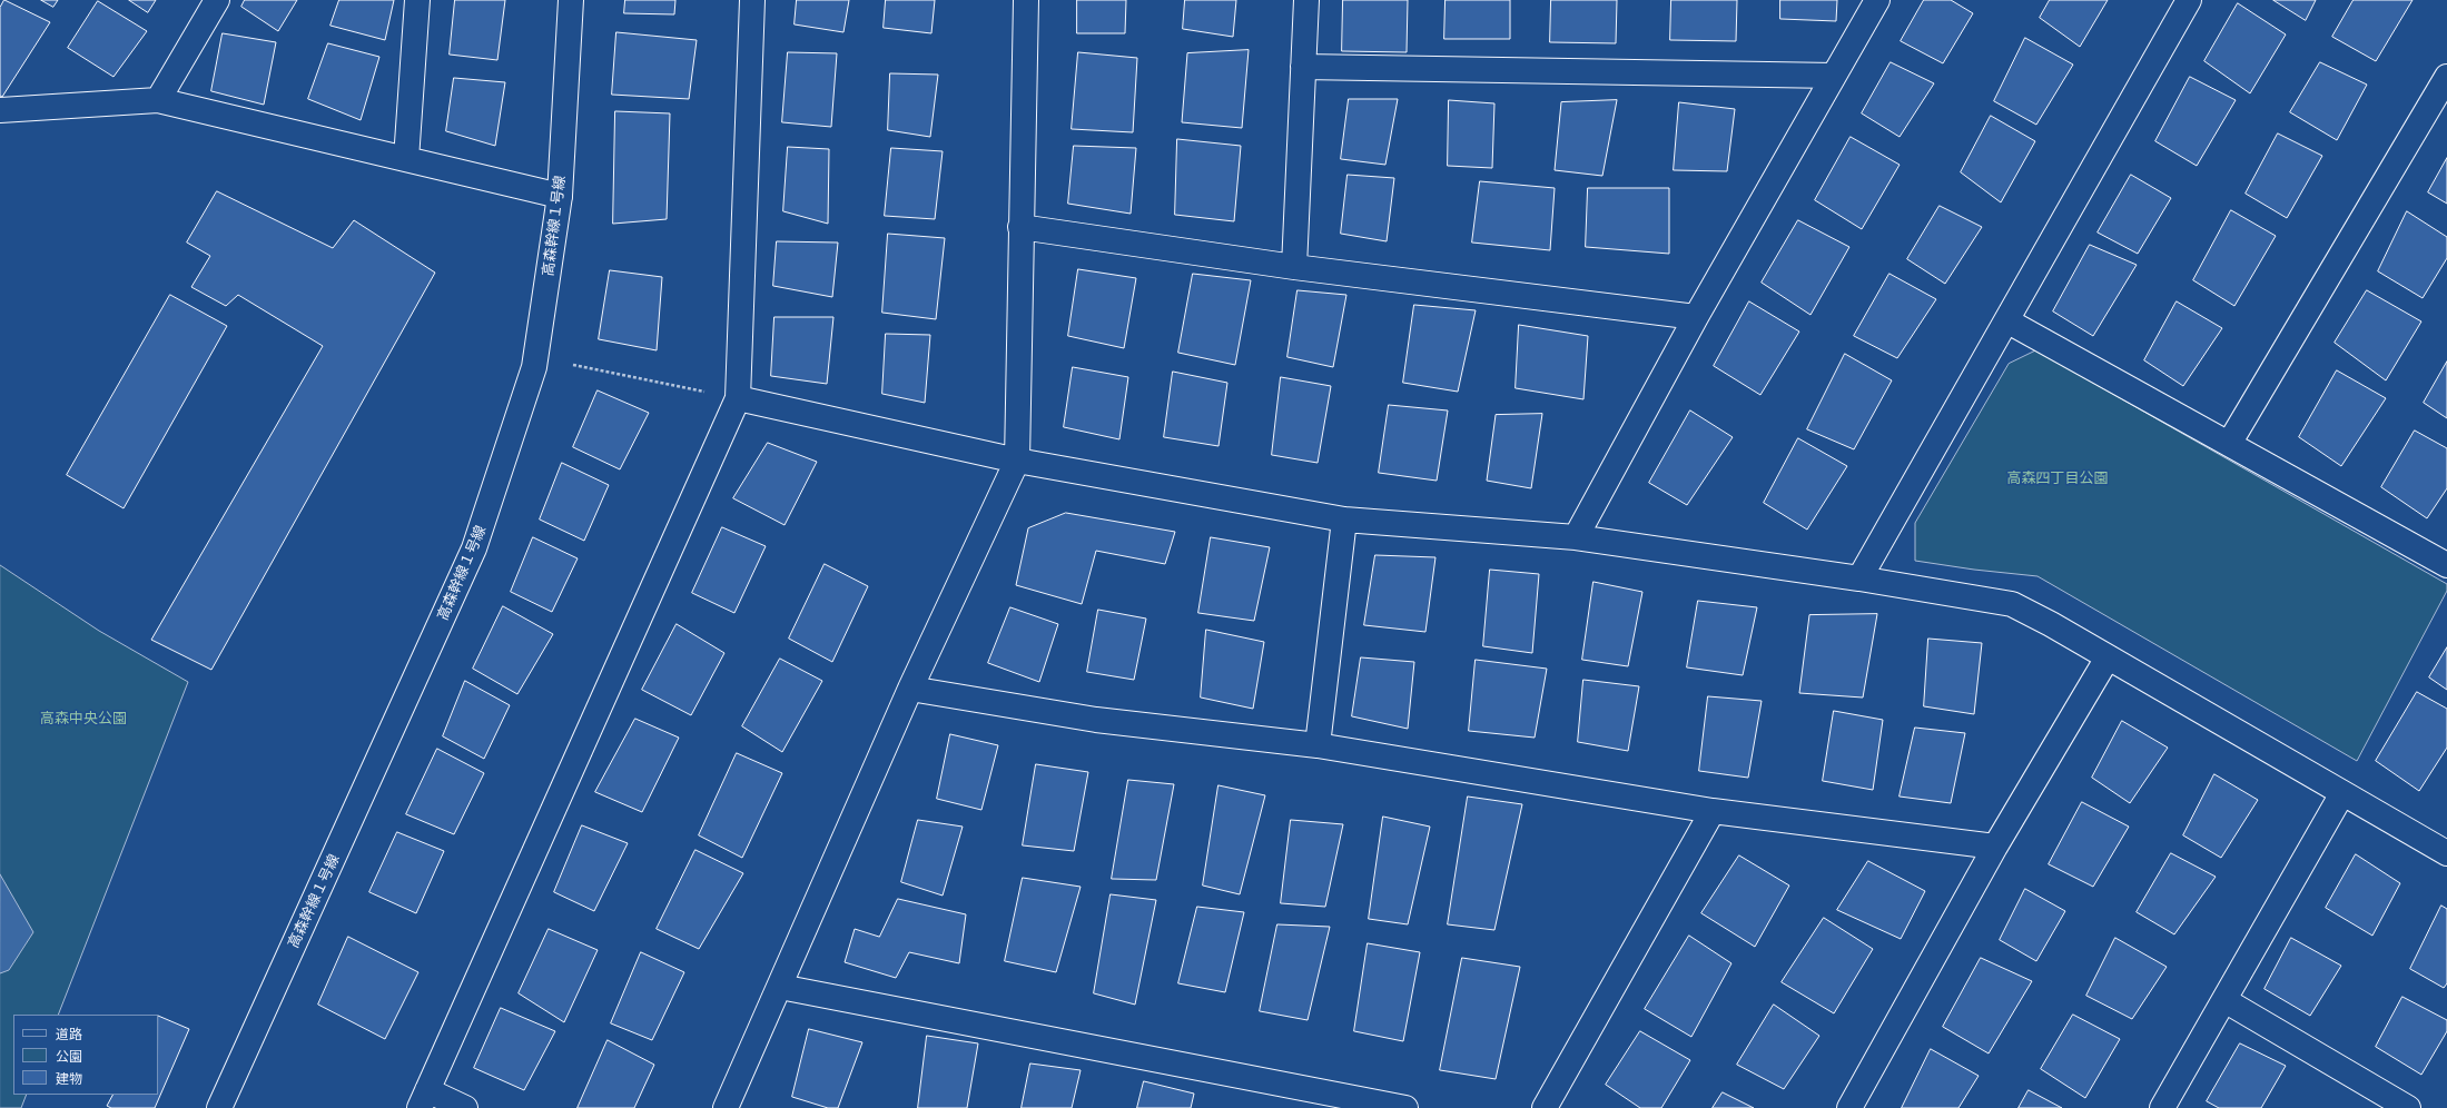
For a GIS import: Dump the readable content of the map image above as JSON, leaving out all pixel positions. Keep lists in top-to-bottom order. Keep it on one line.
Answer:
{"streets":{"street":["高森幹線１号線"]},"parks":["高森四丁目公園","高森中央公園"],"legend":["道路","公園","建物"]}
